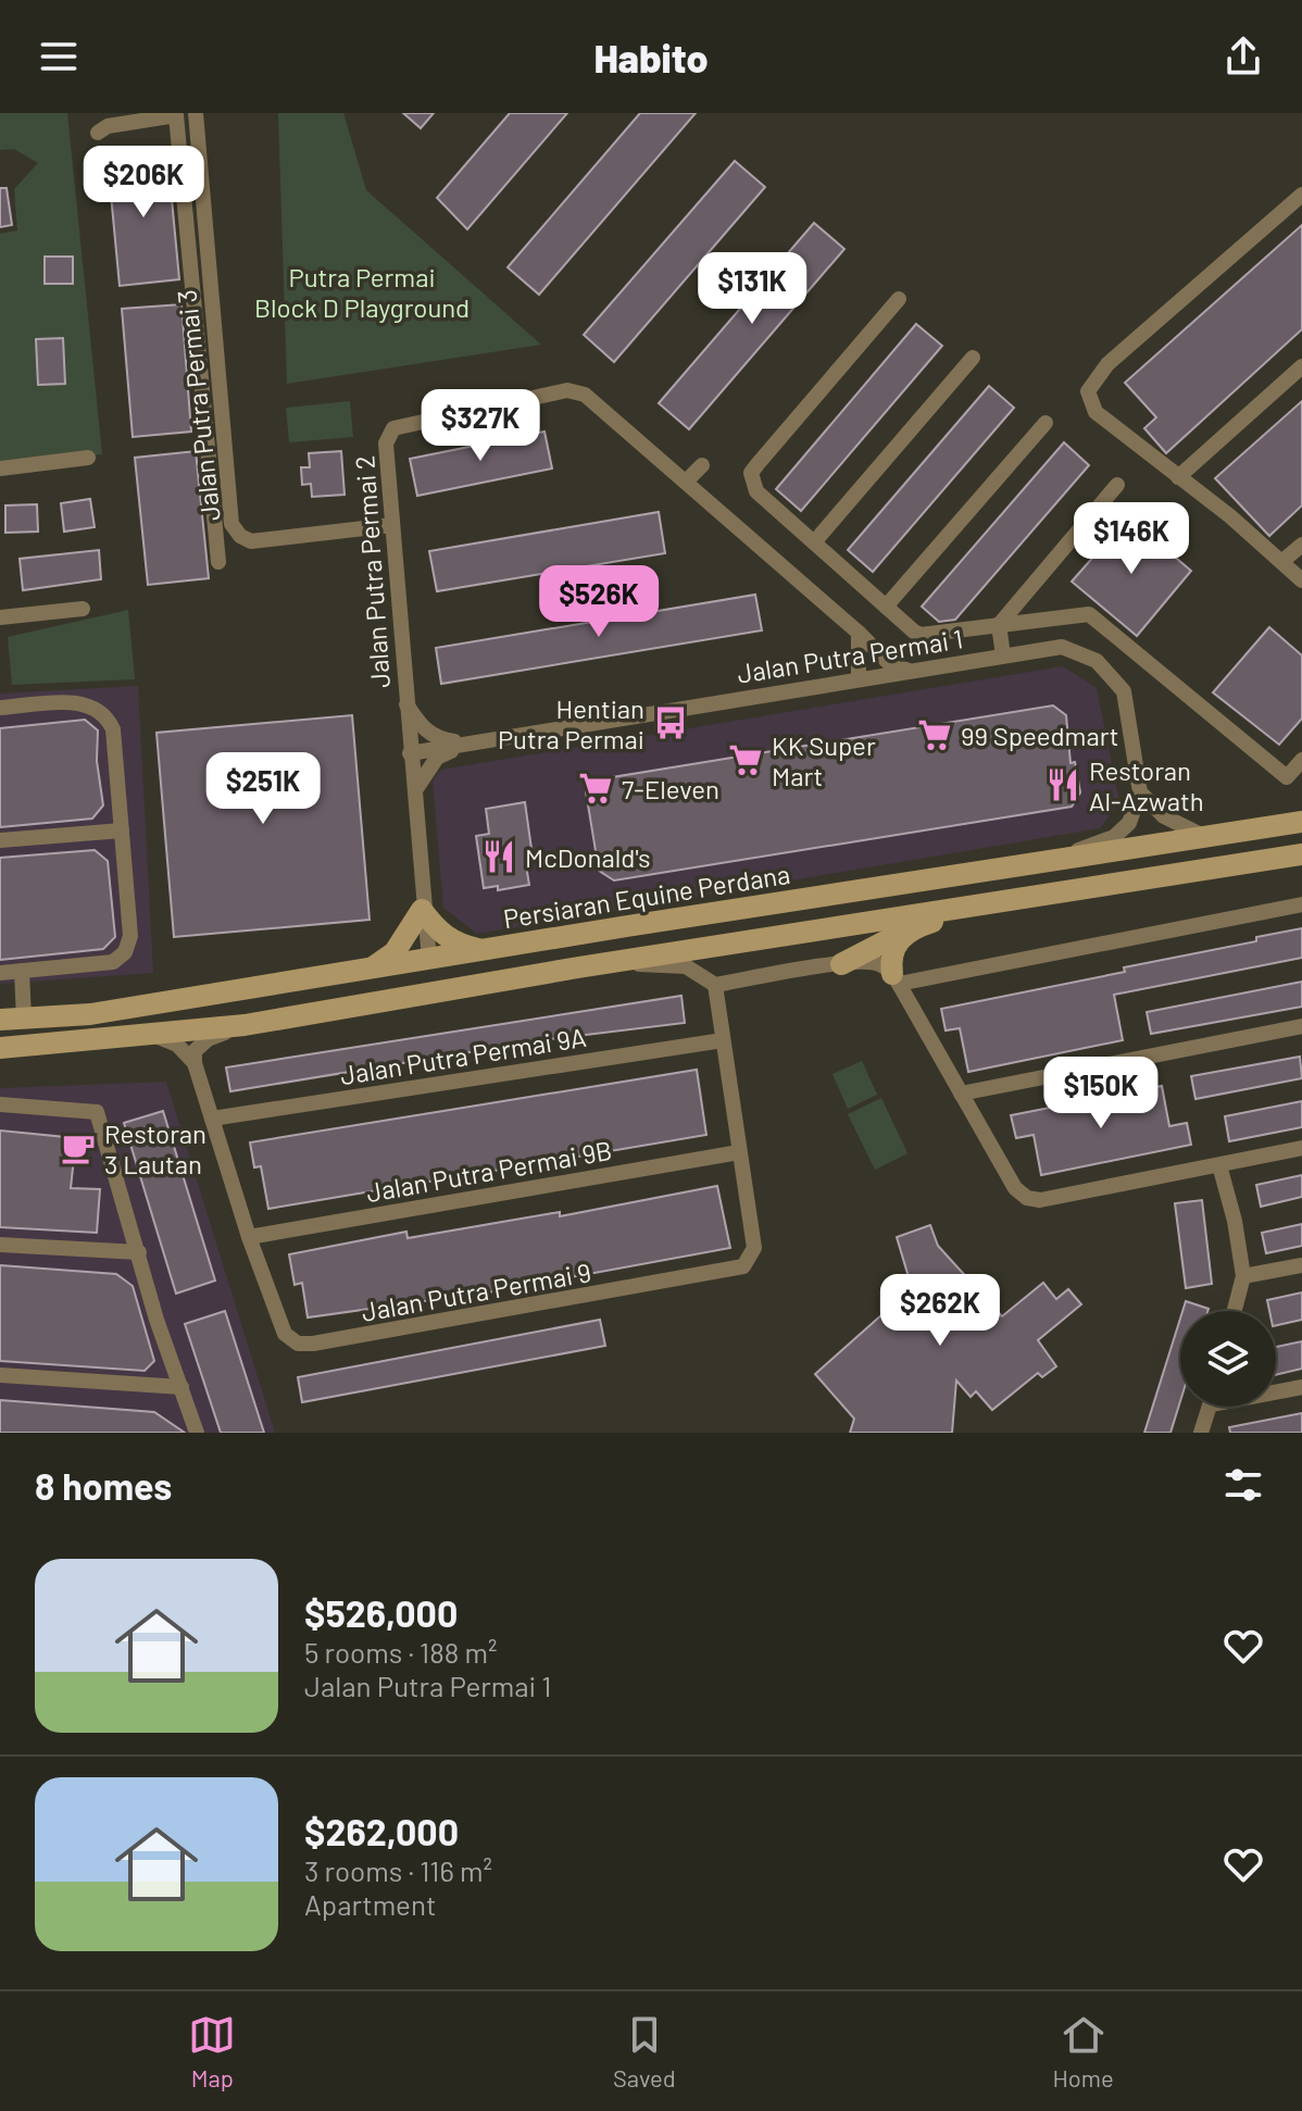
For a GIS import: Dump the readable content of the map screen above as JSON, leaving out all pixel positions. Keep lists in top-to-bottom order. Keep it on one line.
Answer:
{"streets":{"street":["Jalan Putra Permai 3","Jalan Putra Permai 2","Jalan Putra Permai 1","Persiaran Equine Perdana","Jalan Putra Permai 9A","Jalan Putra Permai 9B","Jalan Putra Permai 9"]},"crossings":[["Jalan Putra Permai 3","Jalan Putra Permai 2"],["Jalan Putra Permai 2","Jalan Putra Permai 1"],["Jalan Putra Permai 2","Persiaran Equine Perdana"],["Jalan Putra Permai 9A","Jalan Putra Permai 9"],["Jalan Putra Permai 9B","Jalan Putra Permai 9"]],"parks":["Putra Permai Block D Playground"],"places":{"bus stop":["Hentian Putra Permai"],"supermarket":["99 Speedmart","KK Super Mart","7-Eleven"],"restaurant":["Restoran Al-Azwath","McDonald's"],"cafe":["Restoran 3 Lautan"]},"page":{"header":"Habito","price":["$206K","$131K","$327K","$146K","$526K","$251K","$150K","$262K"],"heading":"8 homes","list":[{"name":"$526,000","note":"5 rooms · 188 m² · Jalan Putra Permai 1"},{"name":"$262,000","note":"3 rooms · 116 m² · Apartment"}],"tabs":["Map","Saved","Home"]}}
